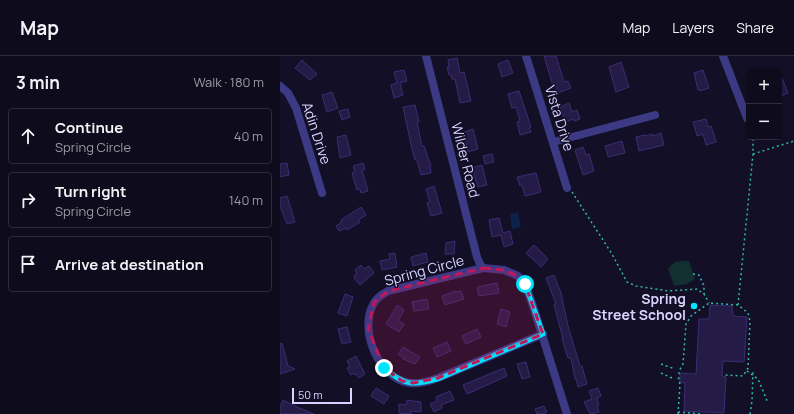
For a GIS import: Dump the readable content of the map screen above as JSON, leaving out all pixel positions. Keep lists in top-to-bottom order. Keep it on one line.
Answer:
{"streets":{"street":["Vista Drive","Adin Drive","Wilder Road","Spring Circle"]},"crossings":[["Wilder Road","Spring Circle"]],"places":["Spring Street School"],"scale_bar":"50 m","page":{"header":"Map","nav":["Map","Layers","Share"],"heading":["3 min","Walk · 180 m"],"map_buttons":["+","−"],"list":[["Continue","Spring Circle","40 m"],["Turn right","Spring Circle","140 m"],"Arrive at destination"],"scale":"50 m"}}
